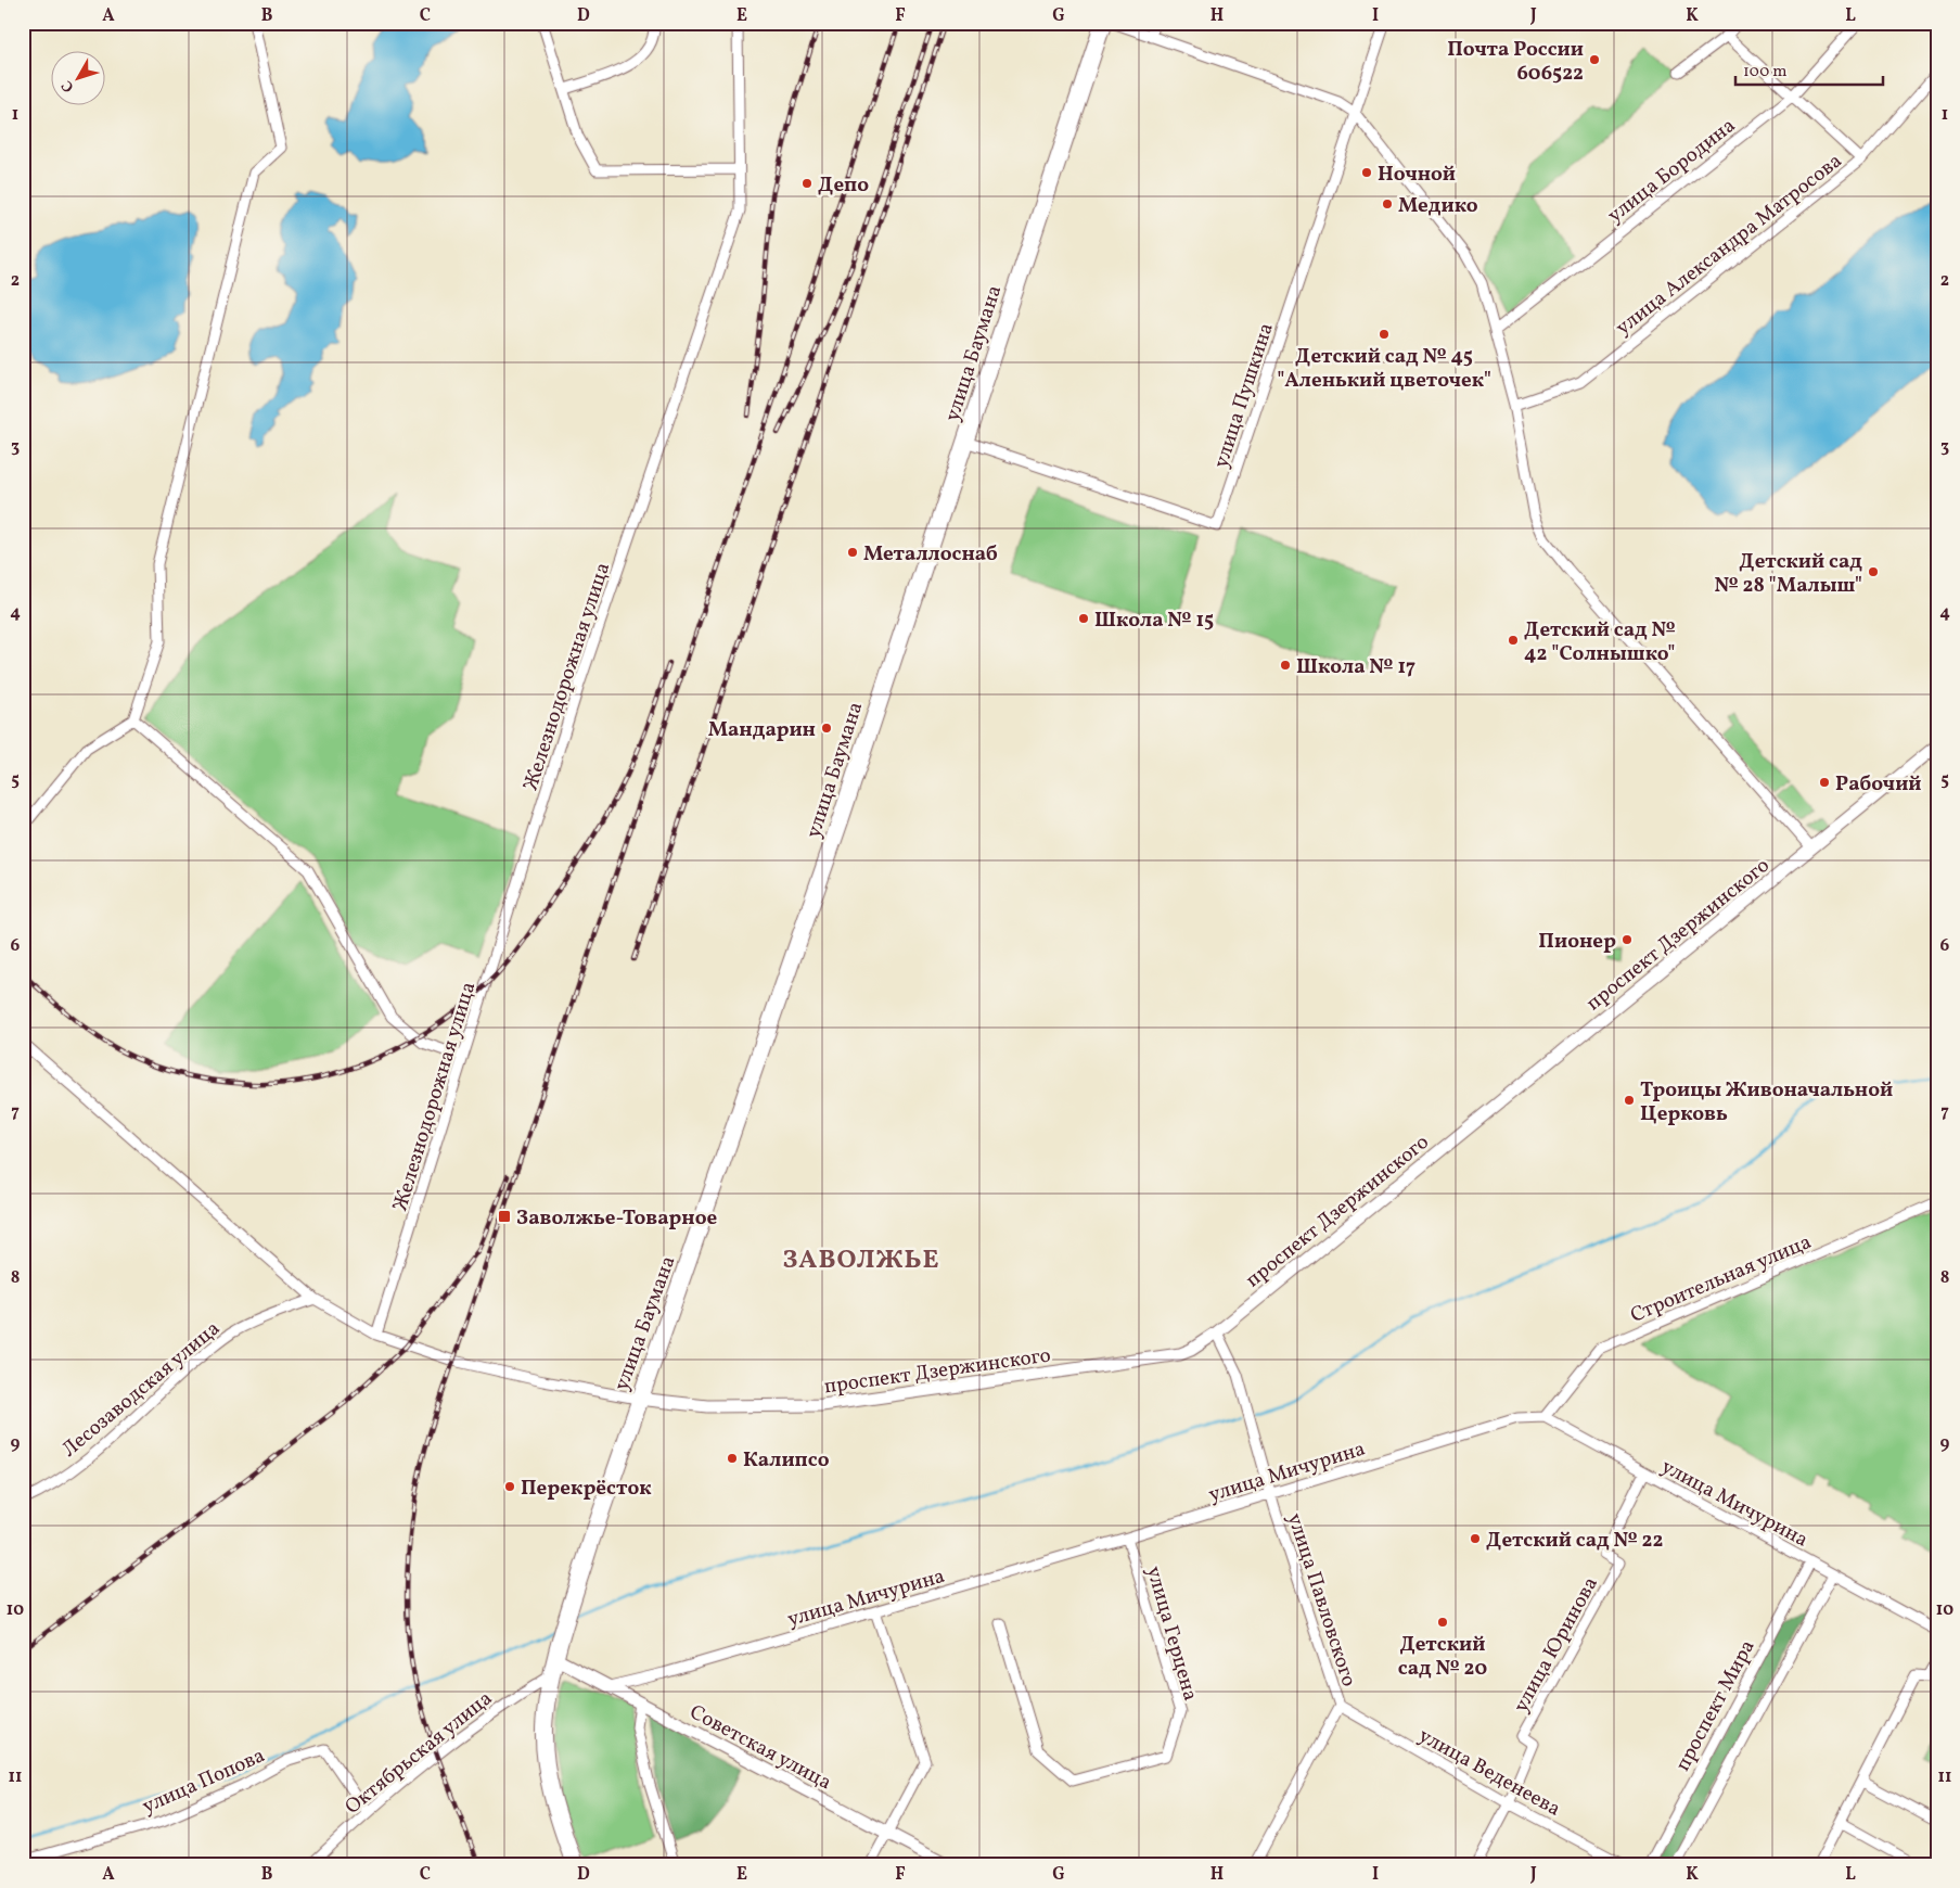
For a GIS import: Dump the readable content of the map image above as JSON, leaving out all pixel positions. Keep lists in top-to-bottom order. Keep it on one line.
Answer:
{"streets":{"main road":["улица Баумана"],"street":["улица Бородина","улица Александра Матросова","улица Пушкина","Железнодорожная улица","проспект Дзержинского","Строительная улица","Лесозаводская улица","улица Мичурина","улица Павловского","улица Герцена","улица Юринова","проспект Мира","Советская улица","Октябрьская улица","улица Веденеева","улица Попова"]},"crossings":[["улица Баумана","улица Пушкина"],["улица Баумана","проспект Дзержинского"],["улица Баумана","Советская улица"],["улица Баумана","Октябрьская улица"],["проспект Дзержинского","улица Павловского"],["Строительная улица","улица Мичурина"],["улица Мичурина","улица Павловского"],["улица Мичурина","улица Герцена"],["улица Мичурина","улица Юринова"],["улица Мичурина","проспект Мира"],["улица Мичурина","Советская улица"],["улица Павловского","улица Веденеева"],["улица Юринова","улица Веденеева"],["Советская улица","Октябрьская улица"],["Октябрьская улица","улица Попова"]],"districts":["ЗАВОЛЖЬЕ"],"places":{"other":["Почта России 606522","Ночной","Депо","Медико","Детский сад № 45 \"Аленький цветочек\"","Металлоснаб","Детский сад № 28 \"Малыш\"","Школа № 15","Детский сад № 42 \"Солнышко\"","Школа № 17","Мандарин","Рабочий","Пионер","Троицы Живоначальной Церковь","Калипсо","Перекрёсток","Детский сад № 22","Детский сад № 20"],"transit":["Заволжье-Товарное"]},"scale_bar":"100 m","north":"bottom left","grid":{"columns":["A","B","C","D","E","F","G","H","I","J","K","L"],"rows":["1","2","3","4","5","6","7","8","9","10","11"]}}
